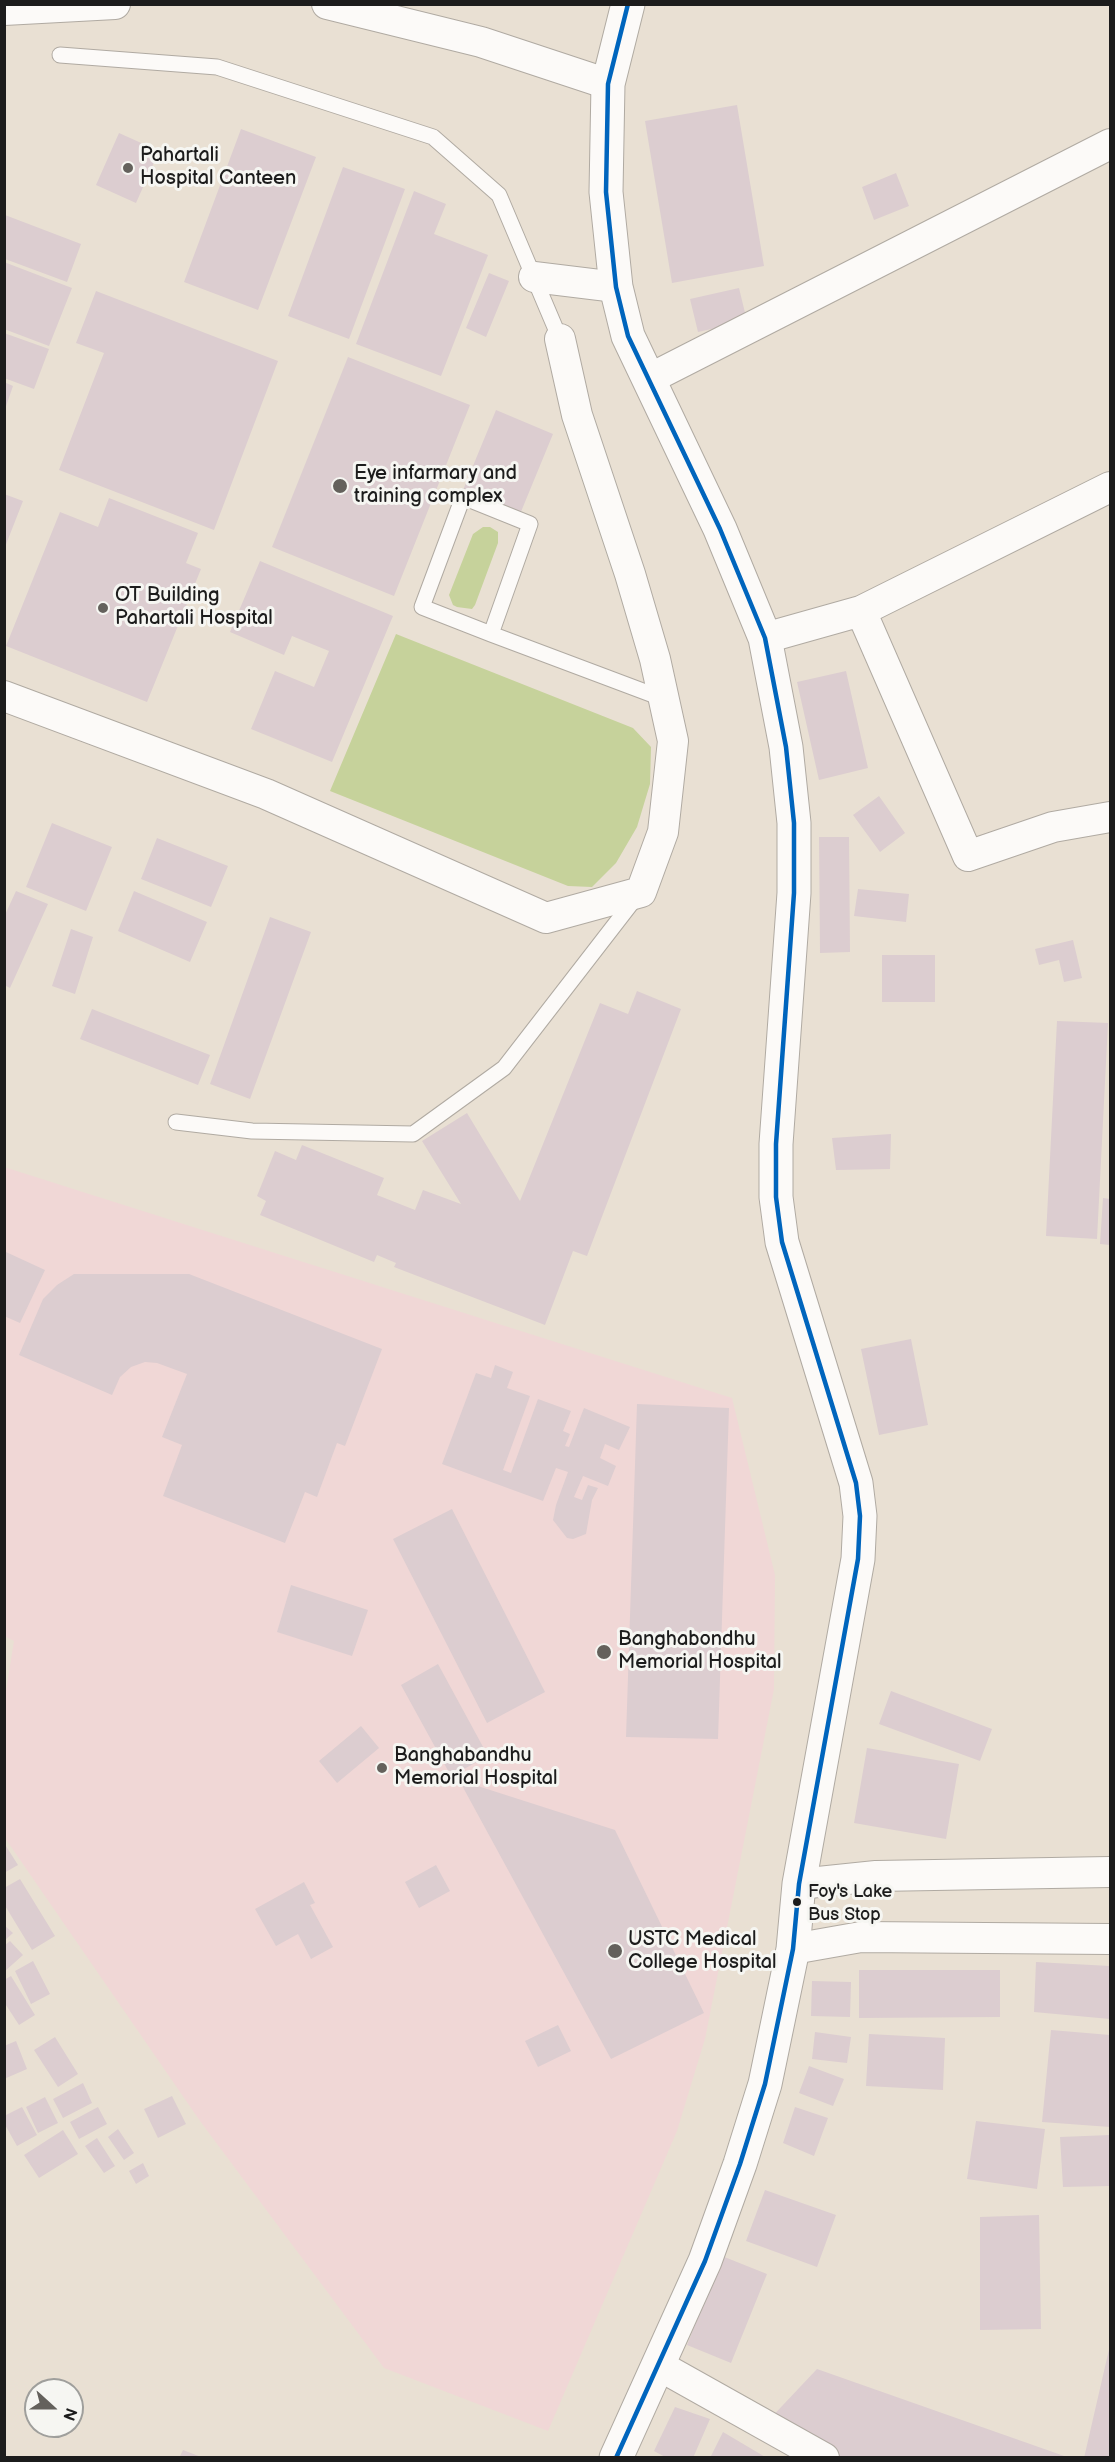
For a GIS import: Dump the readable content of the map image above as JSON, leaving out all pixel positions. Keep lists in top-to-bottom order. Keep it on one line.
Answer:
{"places":["Pahartali Hospital Canteen","Eye infarmary and training complex","OT Building Pahartali Hospital","Banghabondhu Memorial Hospital","Banghabandhu Memorial Hospital","Foy's Lake Bus Stop","USTC Medical College Hospital"],"north":"right"}
